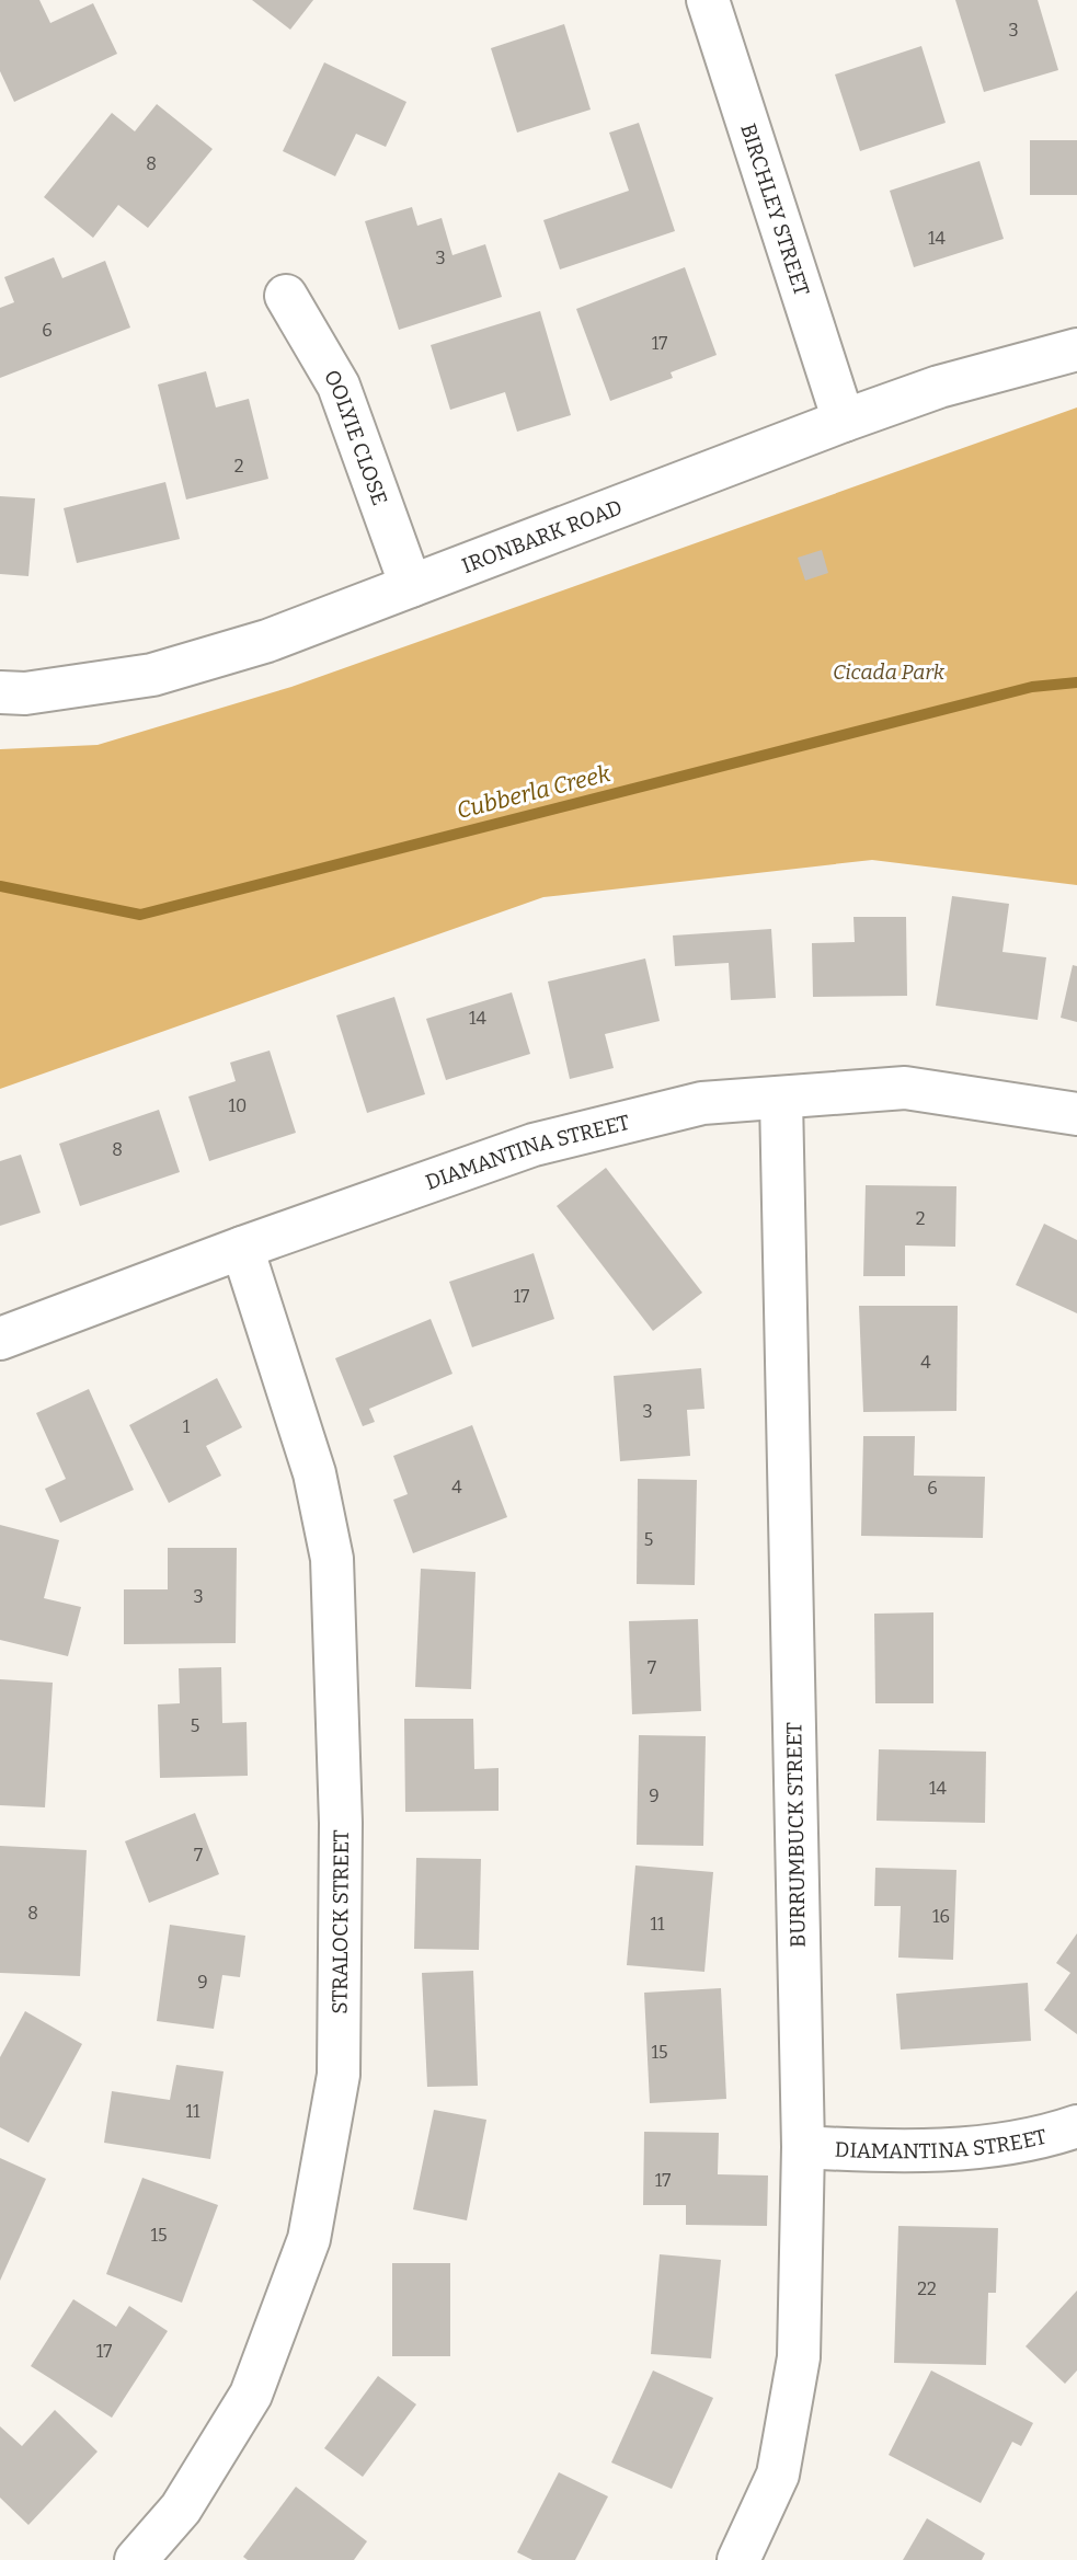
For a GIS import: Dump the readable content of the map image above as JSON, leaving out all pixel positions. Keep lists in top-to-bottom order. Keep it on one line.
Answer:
{"streets":{"street":["BIRCHLEY STREET","OOLYIE CLOSE","IRONBARK ROAD","DIAMANTINA STREET","BURRUMBUCK STREET","STRALOCK STREET"]},"crossings":[["BIRCHLEY STREET","IRONBARK ROAD"],["OOLYIE CLOSE","IRONBARK ROAD"],["DIAMANTINA STREET","BURRUMBUCK STREET"],["DIAMANTINA STREET","STRALOCK STREET"]],"water":["Cubberla Creek"],"parks":["Cicada Park"],"house_numbers":["3","8","14","3","6","17","2","14","10","8","2","17","4","3","1","4","6","5","3","7","5","14","9","7","8","16","11","9","15","11","17","15","22","17"]}
